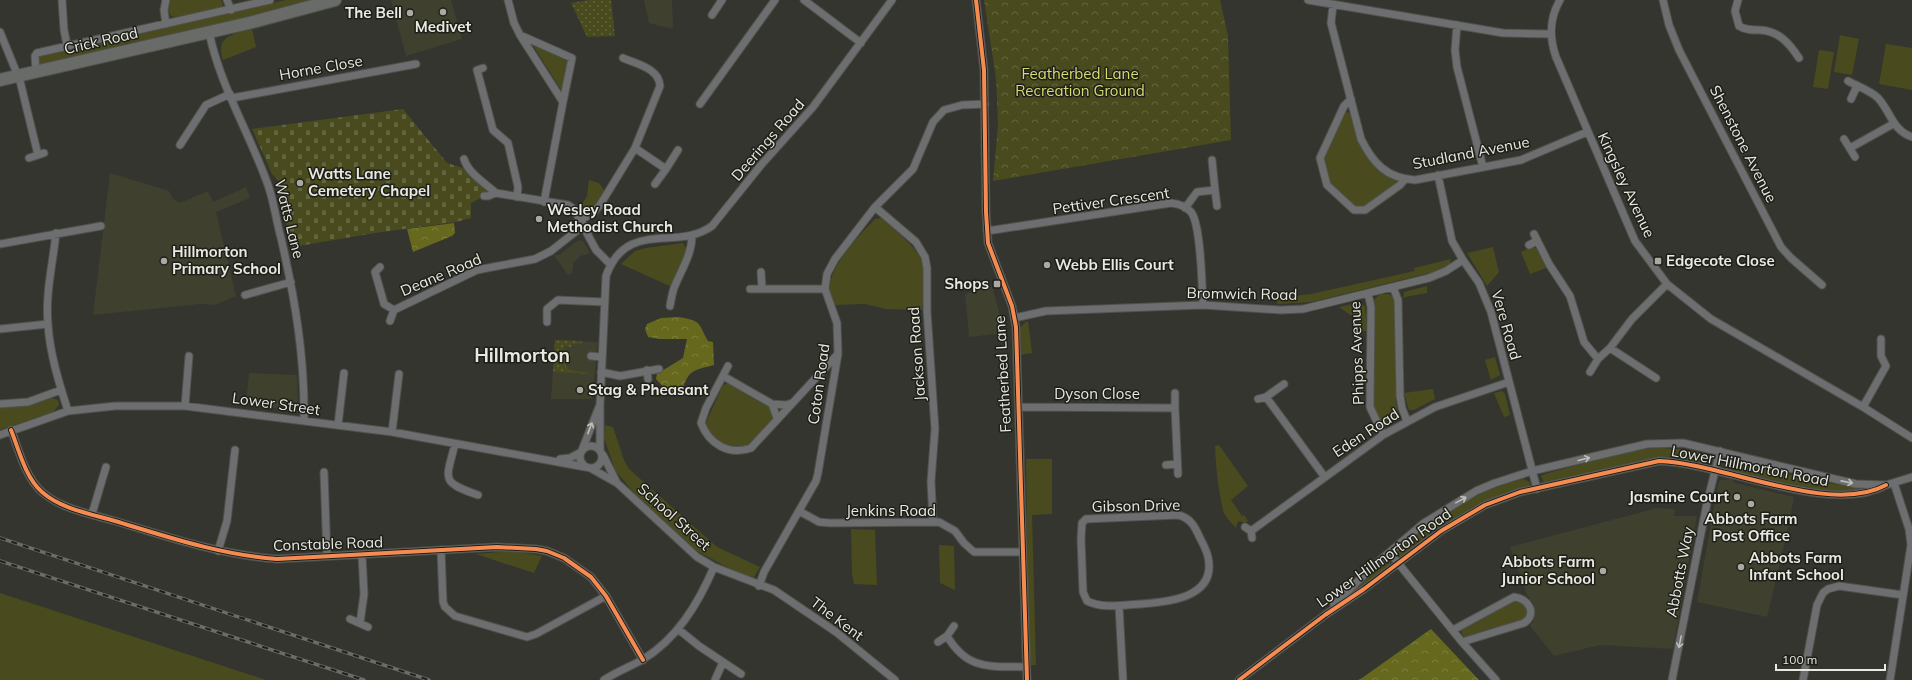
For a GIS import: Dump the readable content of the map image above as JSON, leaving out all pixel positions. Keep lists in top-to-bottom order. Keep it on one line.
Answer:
{"streets":{"highway":["Crick Road"],"street":["Horne Close","Deerings Road","Shenstone Avenue","Studland Avenue","Kingsley Avenue","Pettiver Crescent","Watts Lane","Deane Road","Bromwich Road","Vere Road","Phipps Avenue","Jackson Road","Featherbed Lane","Coton Road","Dyson Close","Lower Street","Eden Road","Lower Hillmorton Road","Gibson Drive","Jenkins Road","School Street","Constable Road","Abbotts Way","The Kent"]},"crossings":[["Crick Road","Watts Lane"],["Horne Close","Watts Lane"],["Deerings Road","School Street"],["Studland Avenue","Kingsley Avenue"],["Studland Avenue","Vere Road"],["Pettiver Crescent","Bromwich Road"],["Pettiver Crescent","Featherbed Lane"],["Watts Lane","Lower Street"],["Bromwich Road","Vere Road"],["Bromwich Road","Phipps Avenue"],["Bromwich Road","Featherbed Lane"],["Vere Road","Eden Road"],["Vere Road","Lower Hillmorton Road"],["Phipps Avenue","Eden Road"],["Jackson Road","Coton Road"],["Jackson Road","Jenkins Road"],["Featherbed Lane","Coton Road"],["Featherbed Lane","Dyson Close"],["Featherbed Lane","Jenkins Road"],["Coton Road","Jenkins Road"],["Coton Road","School Street"],["Coton Road","The Kent"],["Lower Street","School Street"],["Lower Street","Constable Road"],["Lower Hillmorton Road","Abbotts Way"],["School Street","The Kent"]],"one_way":["Abbotts Way"],"districts":["Hillmorton"],"parks":["Featherbed Lane Recreation Ground"],"places":{"other":["Medivet","The Bell","Watts Lane Cemetery Chapel","Wesley Road Methodist Church","Hillmorton Primary School","Webb Ellis Court","Stag & Pheasant","Jasmine Court","Abbots Farm Post Office","Abbots Farm Infant School","Abbots Farm Junior School"],"transit":["Edgecote Close","Shops"]},"scale_bar":"100 m"}
